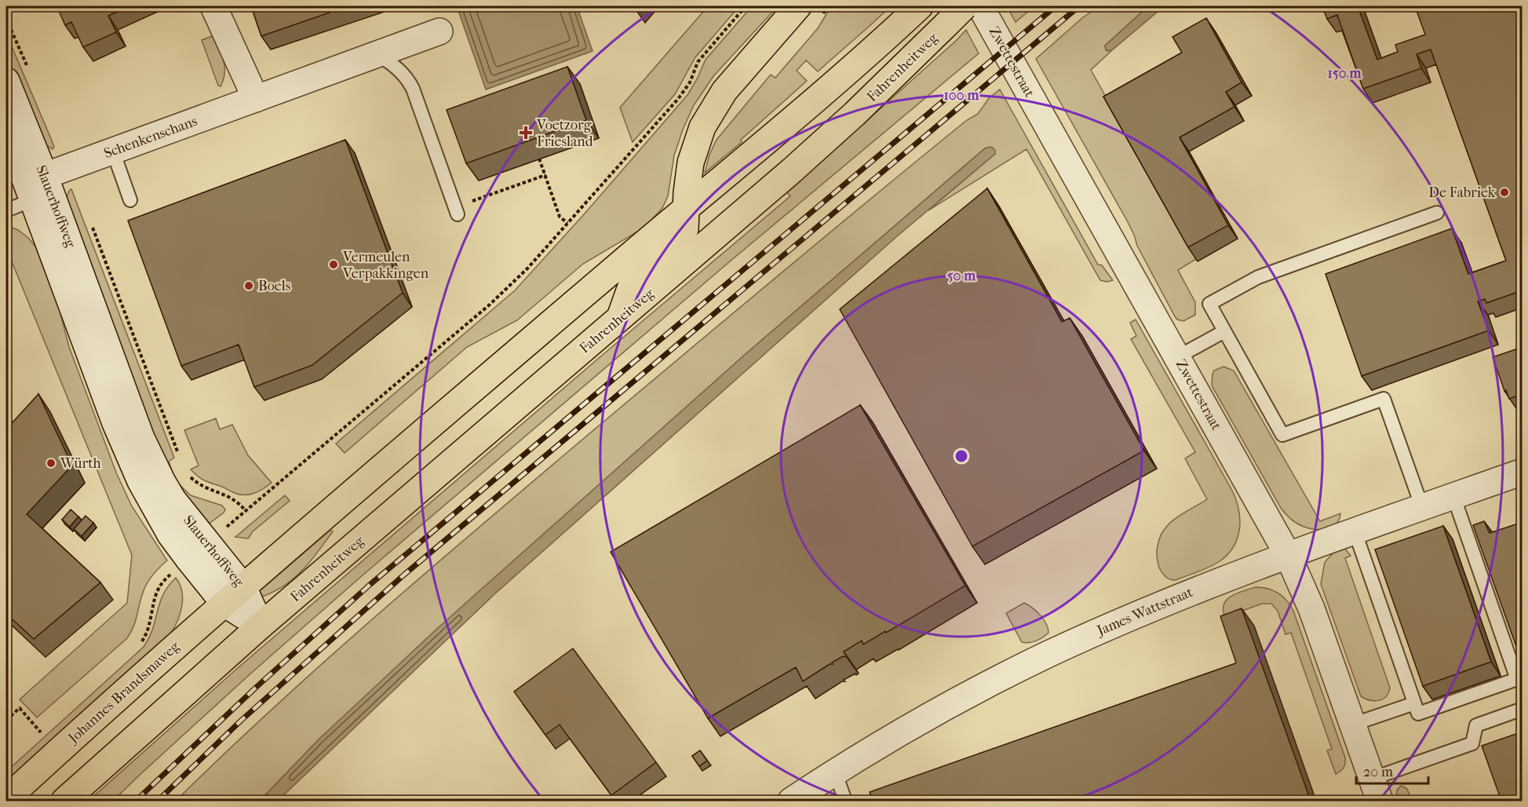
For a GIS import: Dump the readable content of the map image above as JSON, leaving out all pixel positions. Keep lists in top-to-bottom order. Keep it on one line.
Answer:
{"streets":{"main road":["Fahrenheitweg","Johannes Brandsmaweg"],"street":["Zwettestraat","Schenkenschans","Slauerhoffweg","James Wattstraat"]},"crossings":[["Zwettestraat","James Wattstraat"],["Fahrenheitweg","Slauerhoffweg"],["Schenkenschans","Slauerhoffweg"],["Slauerhoffweg","Johannes Brandsmaweg"]],"places":{"health":["Voetzorg Friesland"],"other":["De Fabriek","Vermeulen Verpakkingen","Boels","Würth"]},"scale_bar":"20 m","rings":["150 m","100 m","50 m"]}
